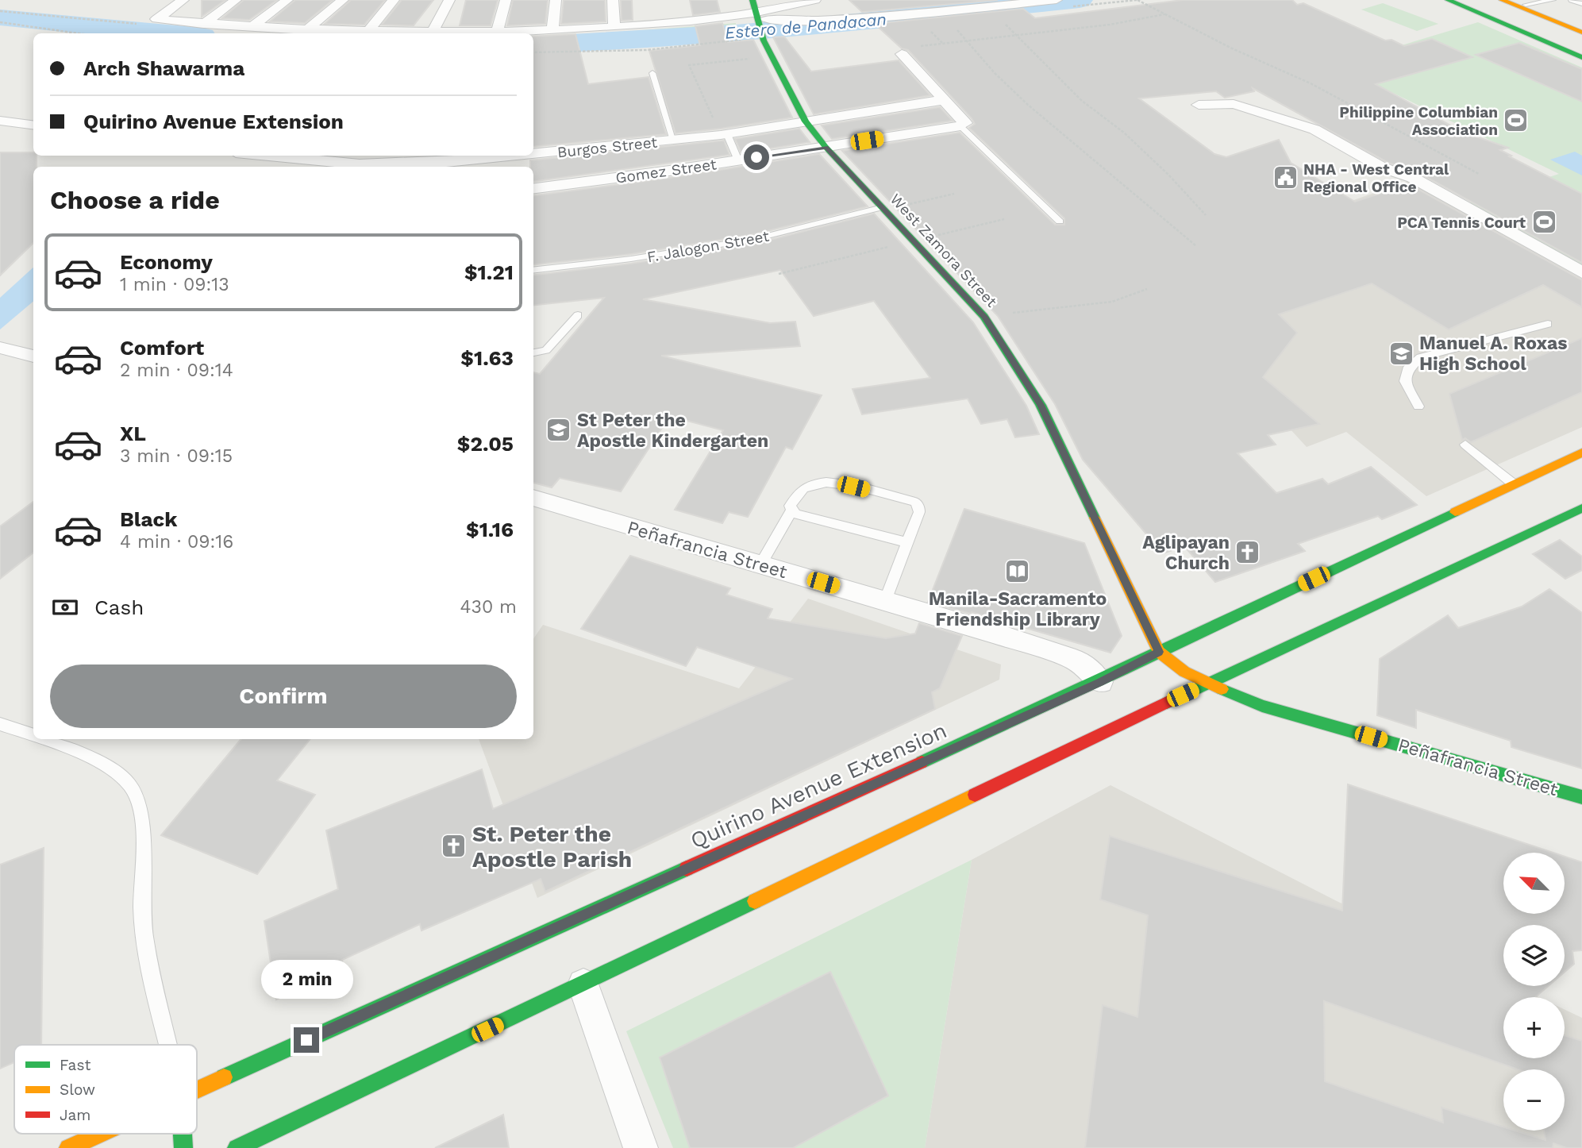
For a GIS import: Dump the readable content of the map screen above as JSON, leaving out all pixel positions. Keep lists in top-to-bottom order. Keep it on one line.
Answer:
{"streets":{"main road":["West Zamora Street","Peñafrancia Street","Quirino Avenue Extension"],"street":["Burgos Street","Gomez Street"],"lane":["F. Jalogon Street"]},"crossings":[["Burgos Street","West Zamora Street"],["Gomez Street","West Zamora Street"],["F. Jalogon Street","West Zamora Street"],["West Zamora Street","Peñafrancia Street"],["West Zamora Street","Quirino Avenue Extension"],["Peñafrancia Street","Quirino Avenue Extension"]],"water":["Estero de Pandacan"],"places":{"sports":["Philippine Columbian Association","PCA Tennis Court"],"public building":["NHA - West Central Regional Office"],"school or university":["Manuel A. Roxas High School","St Peter the Apostle Kindergarten"],"church":["Aglipayan Church","St. Peter the Apostle Parish"],"library":["Manila-Sacramento Friendship Library"]},"legend":["Fast","Slow","Jam"],"north":"top left","page":{"banner":["Arch Shawarma","Quirino Avenue Extension"],"heading":"Choose a ride","list":[{"name":"Economy","note":"1 min · 09:13","value":"$1.21"},{"name":"Comfort","note":"2 min · 09:14","value":"$1.63"},{"name":"XL","note":"3 min · 09:15","value":"$2.05"},{"name":"Black","note":"4 min · 09:16","value":"$1.16"}],"pay":["Cash","430 m"],"buttons":"Confirm","map_buttons":["+","−"],"bubble":"2 min"}}
